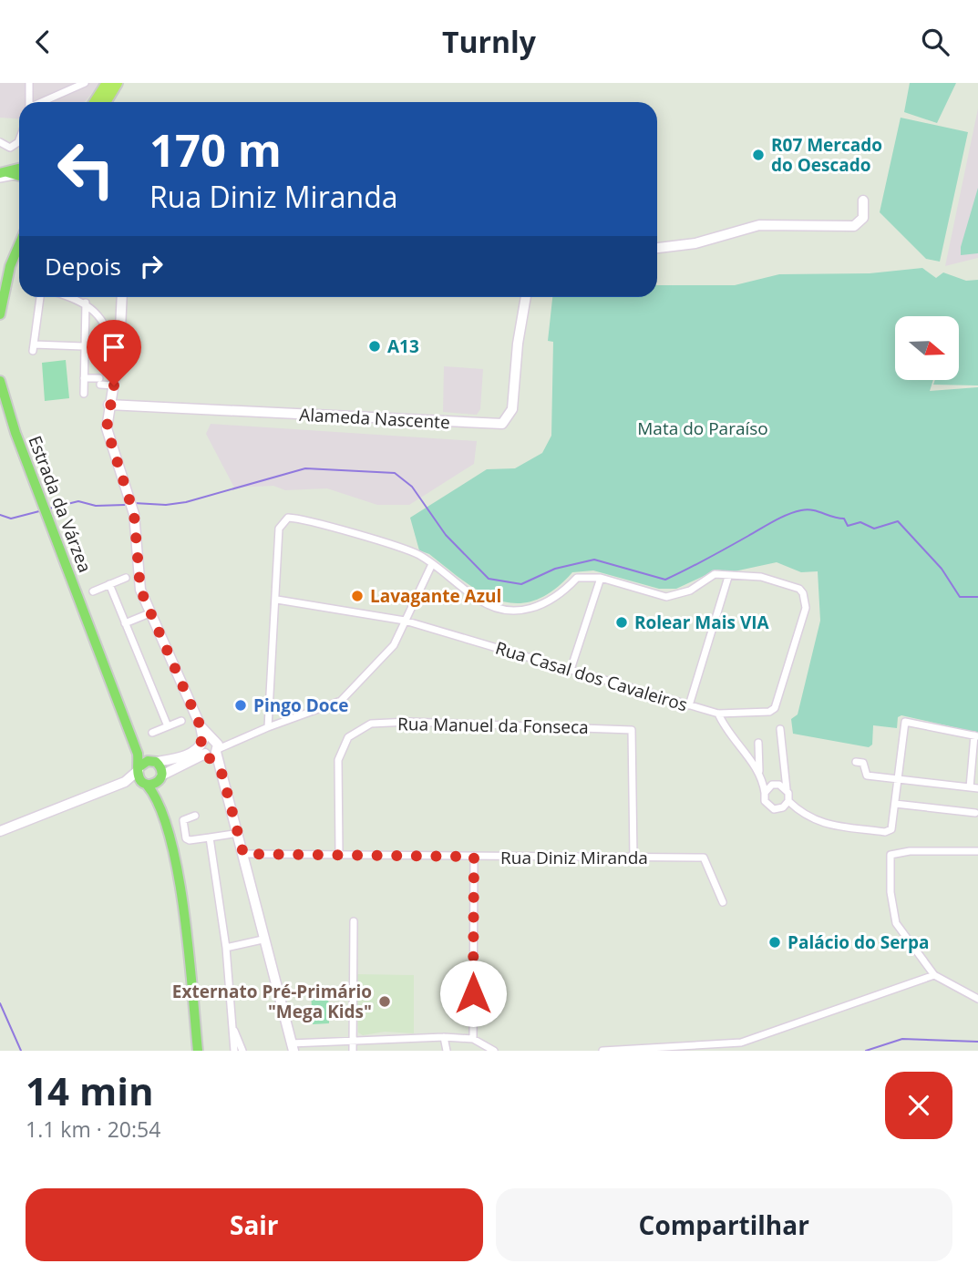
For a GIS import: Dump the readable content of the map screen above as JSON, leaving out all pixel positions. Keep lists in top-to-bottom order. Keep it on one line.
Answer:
{"streets":{"main road":["Estrada da Várzea"],"street":["Alameda Nascente","Rua Casal dos Cavaleiros","Rua Manuel da Fonseca","Rua Diniz Miranda"]},"crossings":[["Rua Manuel da Fonseca","Rua Diniz Miranda"]],"parks":["Mata do Paraíso"],"places":["R07 Mercado do Oescado","A13","Lavagante Azul","Rolear Mais VIA","Pingo Doce","Palácio do Serpa","Externato Pré-Primário \"Mega Kids\""],"north":"right","page":{"header":"Turnly","turn":["170 m","Rua Diniz Miranda"],"then":"Depois","heading":["14 min","1.1 km · 20:54"],"buttons":["Sair","Compartilhar"]}}
